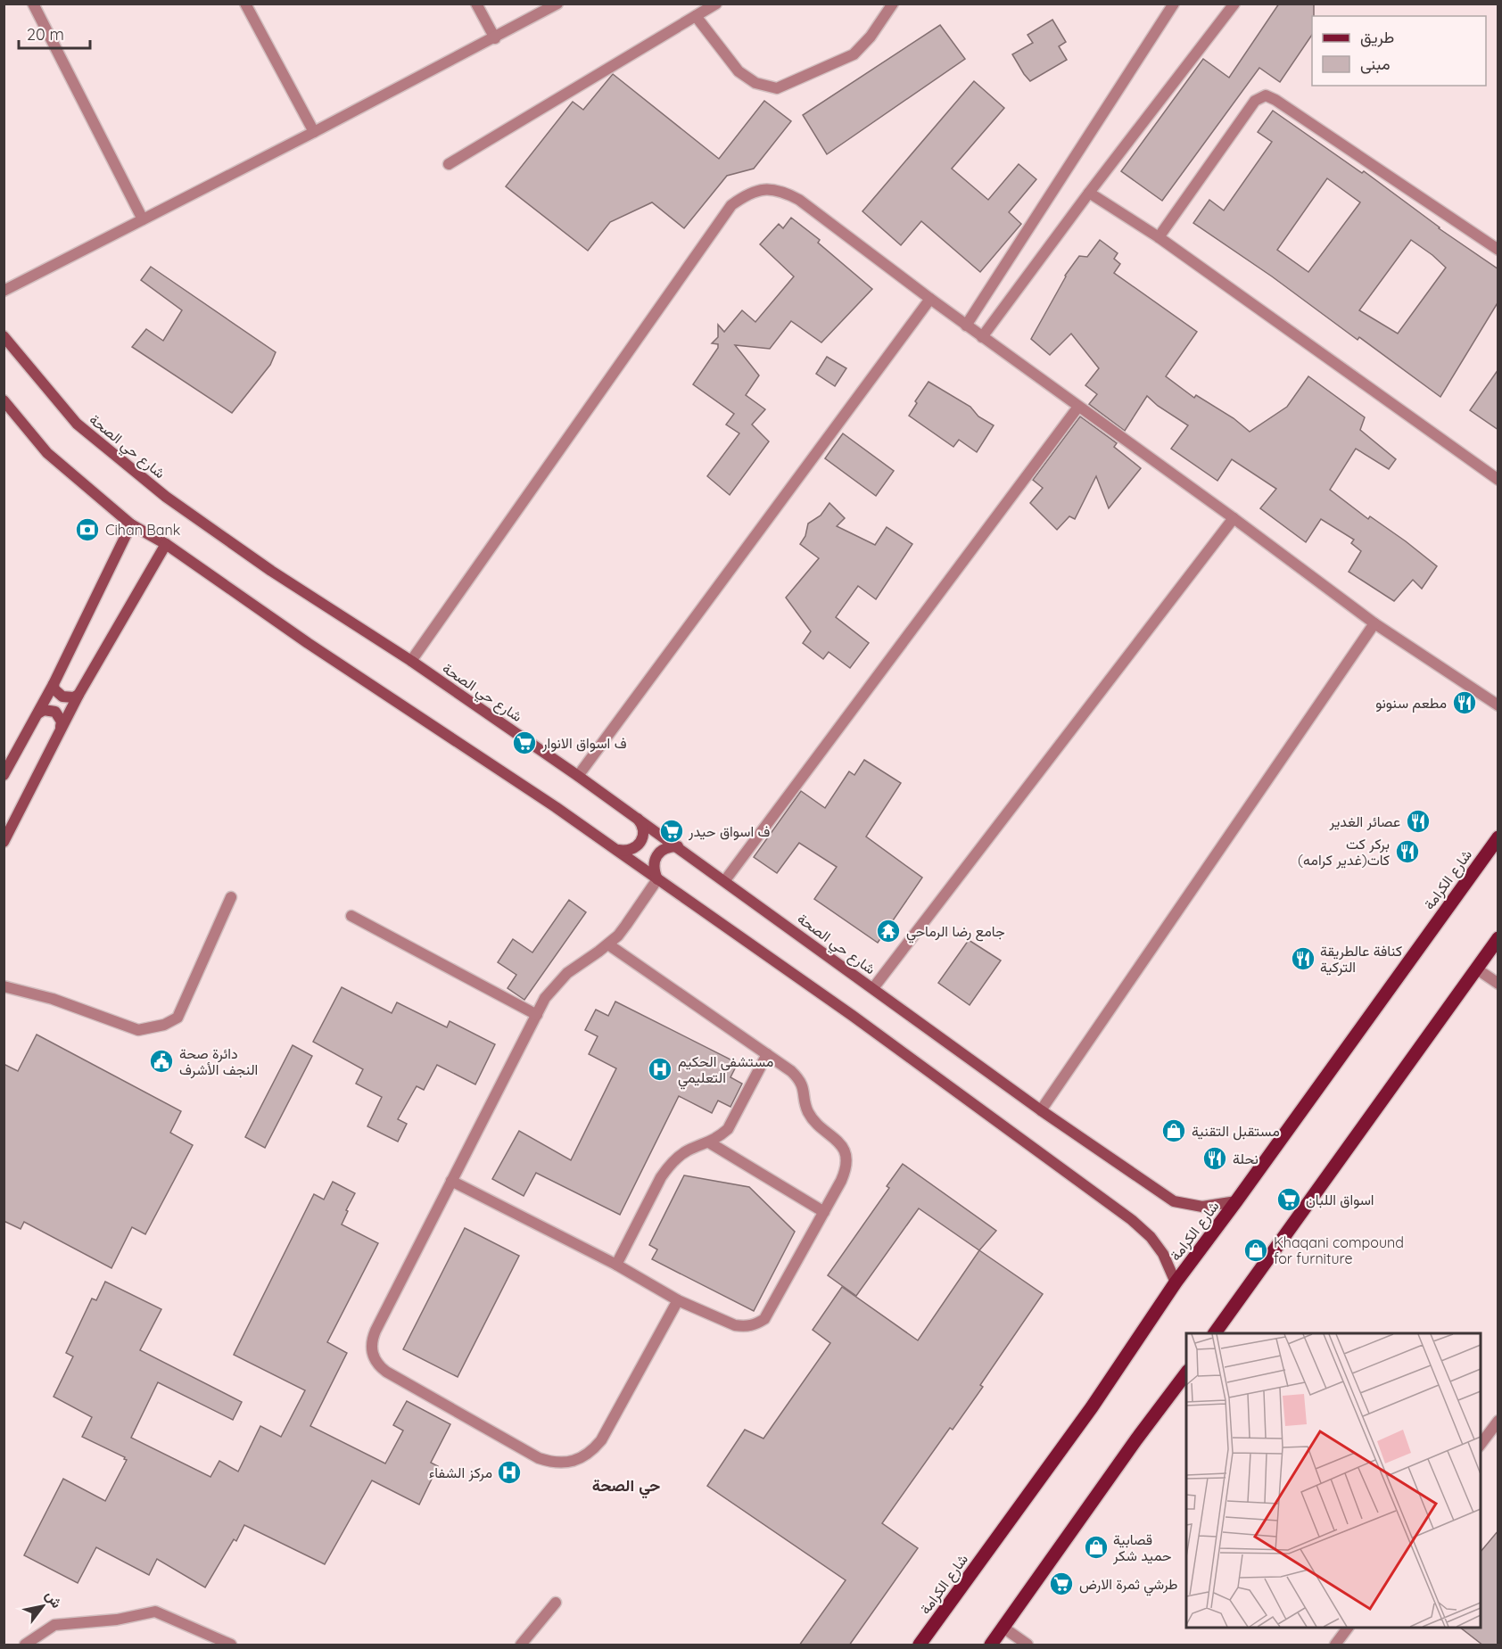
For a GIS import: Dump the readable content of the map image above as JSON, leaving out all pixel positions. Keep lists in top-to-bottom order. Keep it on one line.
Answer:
{"streets":{"main road":["شارع حي الصحة","شارع الكرامة"]},"crossings":[["شارع حي الصحة","شارع الكرامة"]],"districts":["حي الصحة"],"places":{"bank":["Cihan Bank"],"restaurant":["مطعم سنونو","عصائر الغدير","بركر كت كات(غدير كرامه)","كنافة عالطريقة التركية","نحلة"],"supermarket":["ف اسواق الانوار","ف اسواق حيدر","اسواق اللبان","طرشي ثمرة الارض"],"temple":["جامع رضا الرماحي"],"public building":["دائرة صحة النجف الأشرف"],"hospital":["مستشفى الحكيم التعليمي","مركز الشفاء"],"shop":["مستقبل التقنية","Khaqani compound for furniture","قصابية حميد شكر"]},"legend":["طريق","مبنى"],"scale_bar":"20 m","north":"top right"}
